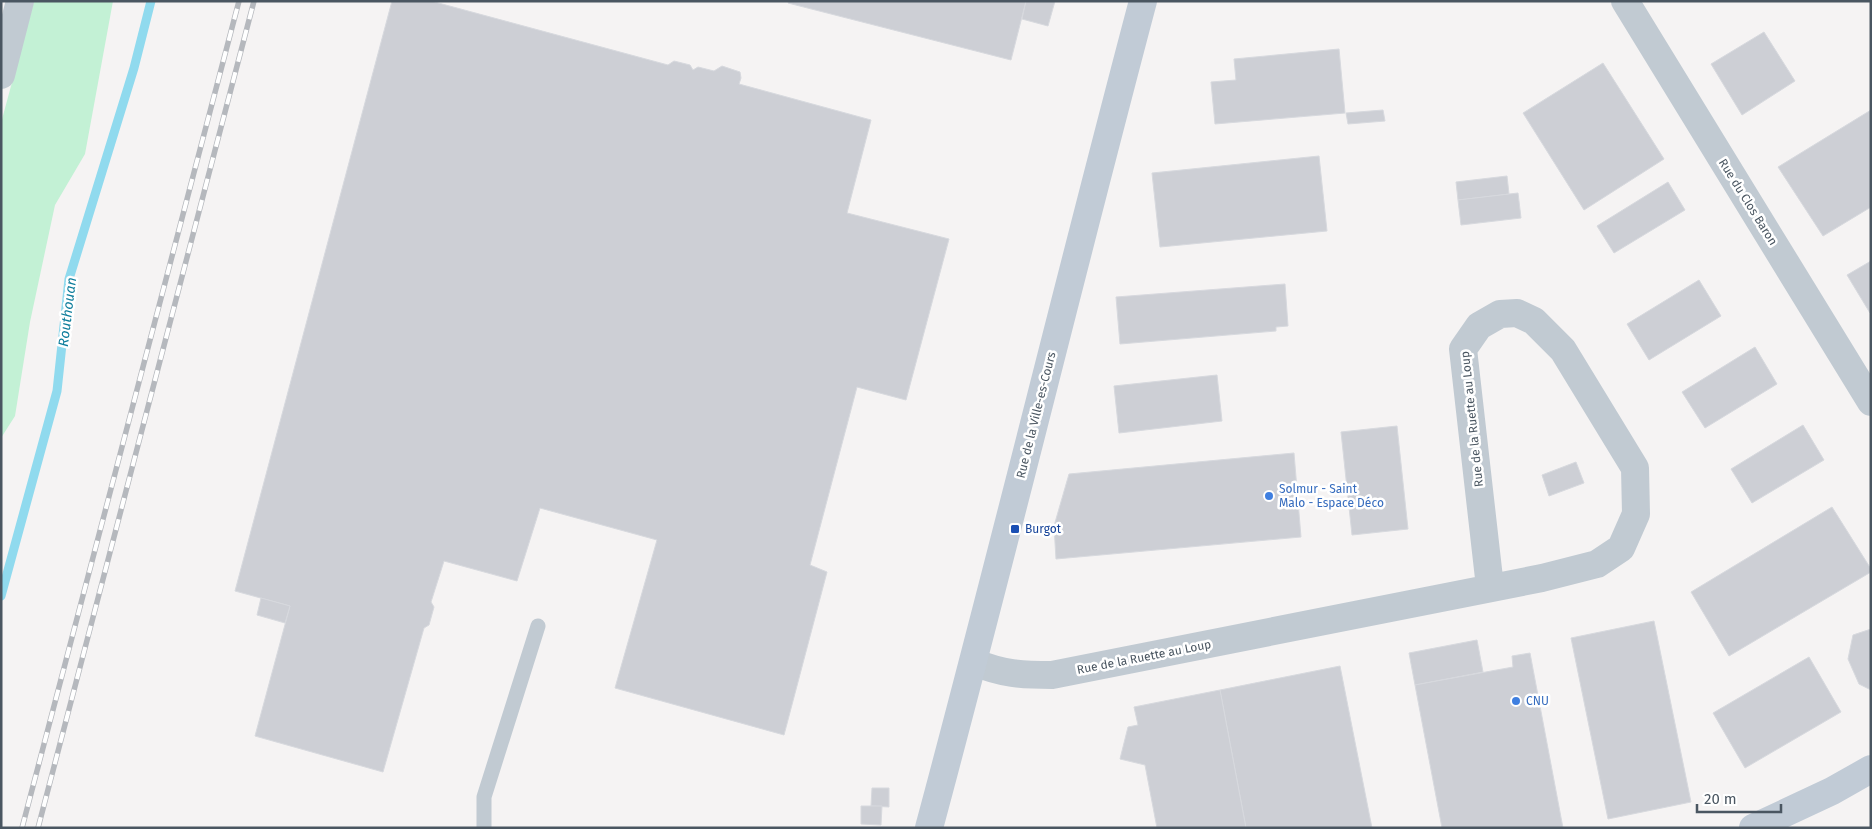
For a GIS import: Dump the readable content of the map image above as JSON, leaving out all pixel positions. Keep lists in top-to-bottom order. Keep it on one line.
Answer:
{"streets":{"street":["Rue du Clos Baron","Rue de la Ville-es-Cours","Rue de la Ruette au Loup"]},"crossings":[["Rue de la Ville-es-Cours","Rue de la Ruette au Loup"]],"water":["Routhouan"],"places":{"other":["Solmur - Saint Malo - Espace Déco","CNU"],"transit":["Burgot"]},"scale_bar":"20 m"}
